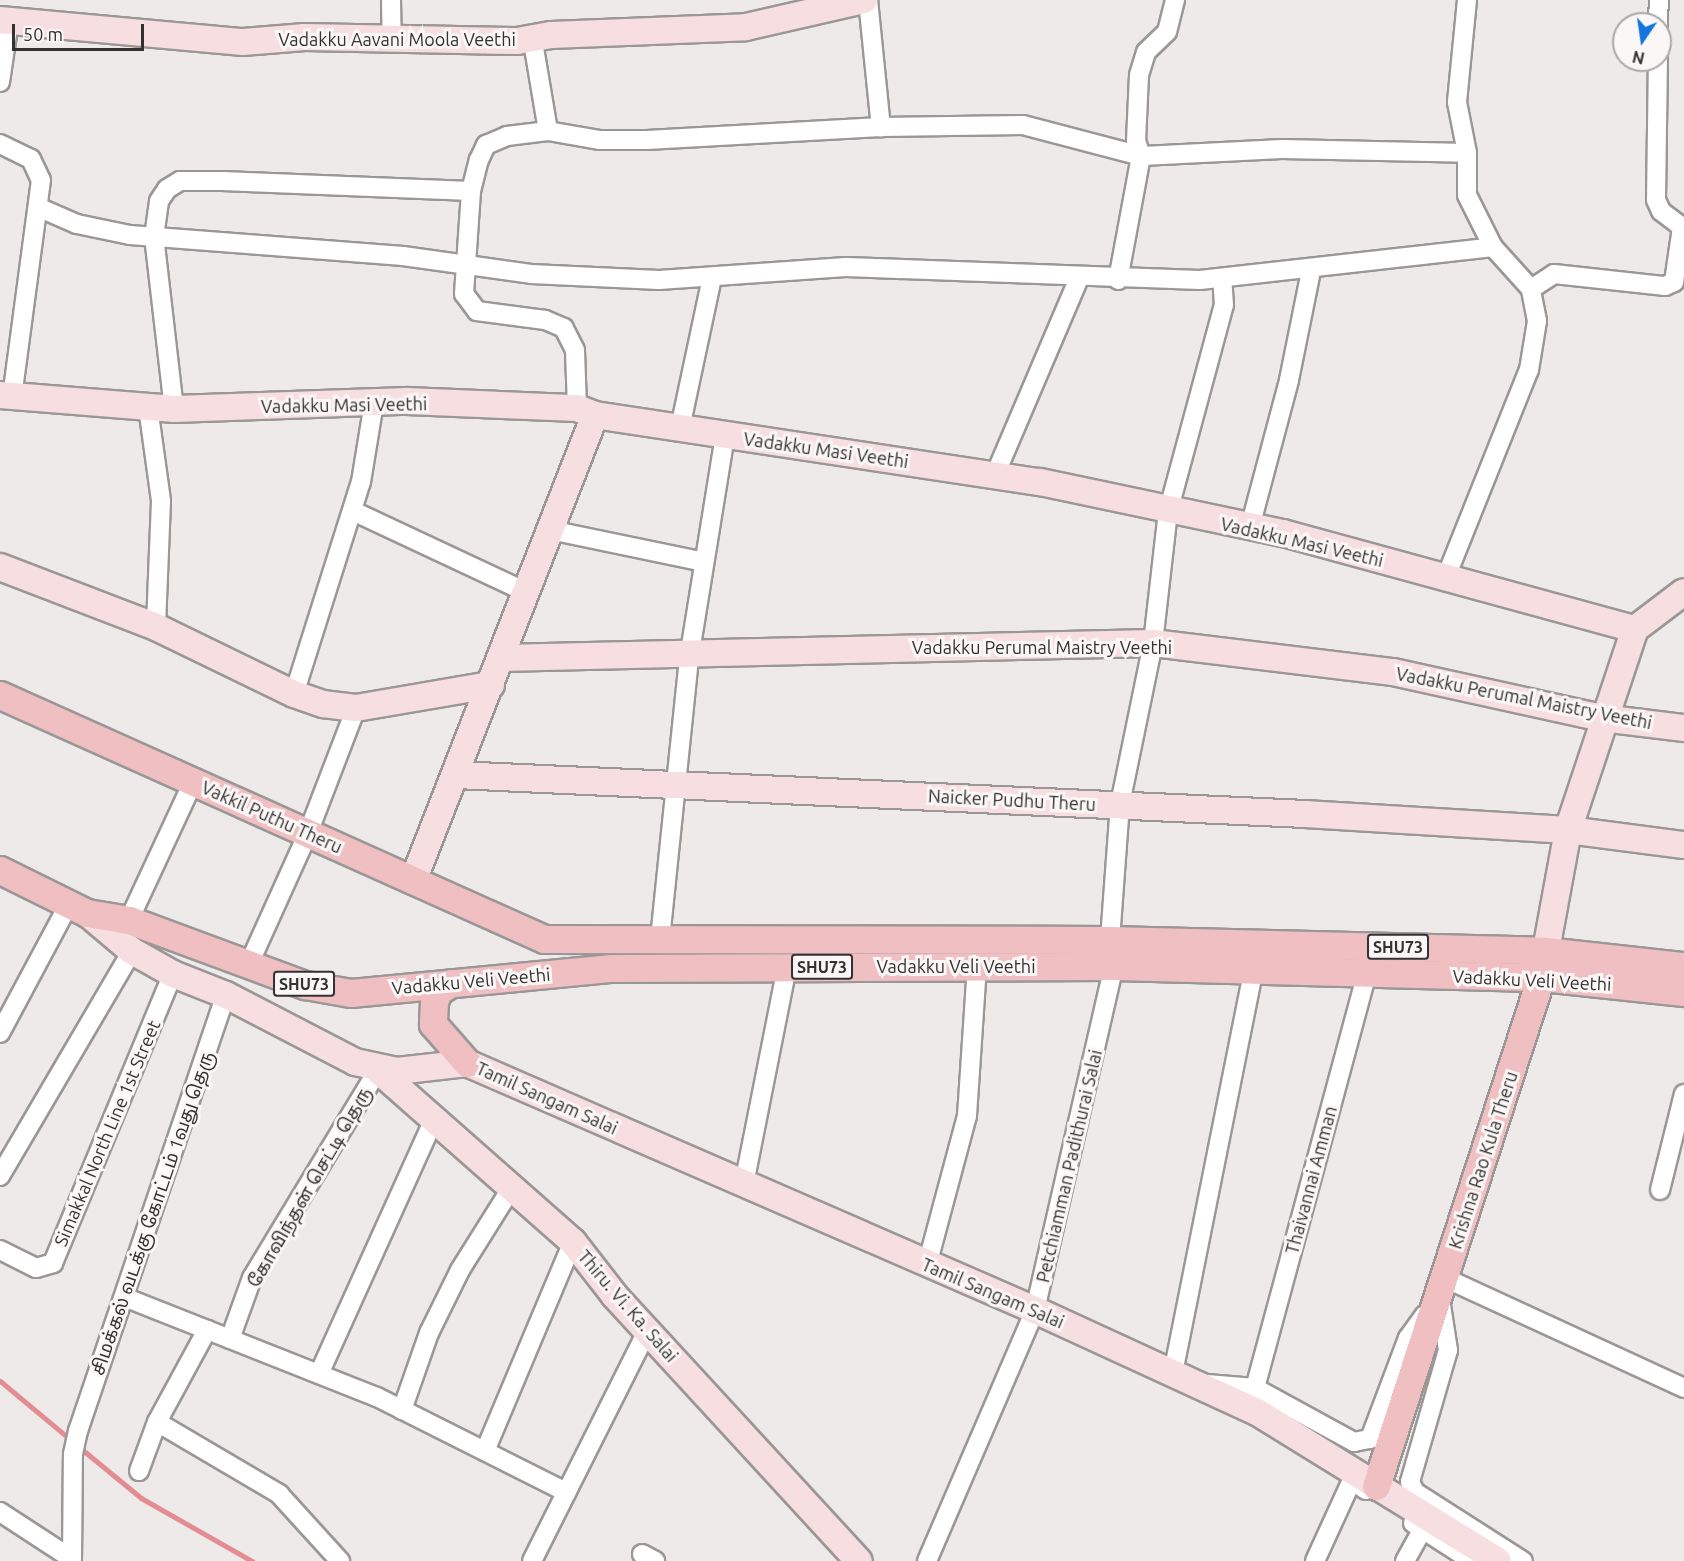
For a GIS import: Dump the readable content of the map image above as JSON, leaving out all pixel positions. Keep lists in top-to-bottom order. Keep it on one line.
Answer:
{"streets":{"main road":["Vadakku Aavani Moola Veethi","Vadakku Masi Veethi","Vadakku Perumal Maistry Veethi","Naicker Pudhu Theru","Vakkil Puthu Theru","SHU73","Vadakku Veli Veethi","Tamil Sangam Salai","Krishna Rao Kula Theru","Thiru. Vi. Ka. Salai"],"street":["Simakkal North Line 1st Street","Petchiamman Padithurai Salai","Thaivannai Amman","கோவிந்தன் செட்டி தெரு","சிமக்கல் வடக்கு கோட்டம் 1வது தெரு"]},"crossings":[["Vadakku Masi Veethi","Petchiamman Padithurai Salai"],["Vadakku Perumal Maistry Veethi","Petchiamman Padithurai Salai"],["Naicker Pudhu Theru","Petchiamman Padithurai Salai"],["Vakkil Puthu Theru","Vadakku Veli Veethi"],["Vadakku Veli Veethi","Krishna Rao Kula Theru"],["Vadakku Veli Veethi","Petchiamman Padithurai Salai"],["Vadakku Veli Veethi","Thaivannai Amman"],["Vadakku Veli Veethi","Thiru. Vi. Ka. Salai"],["Tamil Sangam Salai","Krishna Rao Kula Theru"],["Tamil Sangam Salai","Petchiamman Padithurai Salai"],["Tamil Sangam Salai","Thaivannai Amman"],["Simakkal North Line 1st Street","Thiru. Vi. Ka. Salai"],["கோவிந்தன் செட்டி தெரு","Thiru. Vi. Ka. Salai"],["சிமக்கல் வடக்கு கோட்டம் 1வது தெரு","Thiru. Vi. Ka. Salai"]],"scale_bar":"50 m","north":"bottom"}
